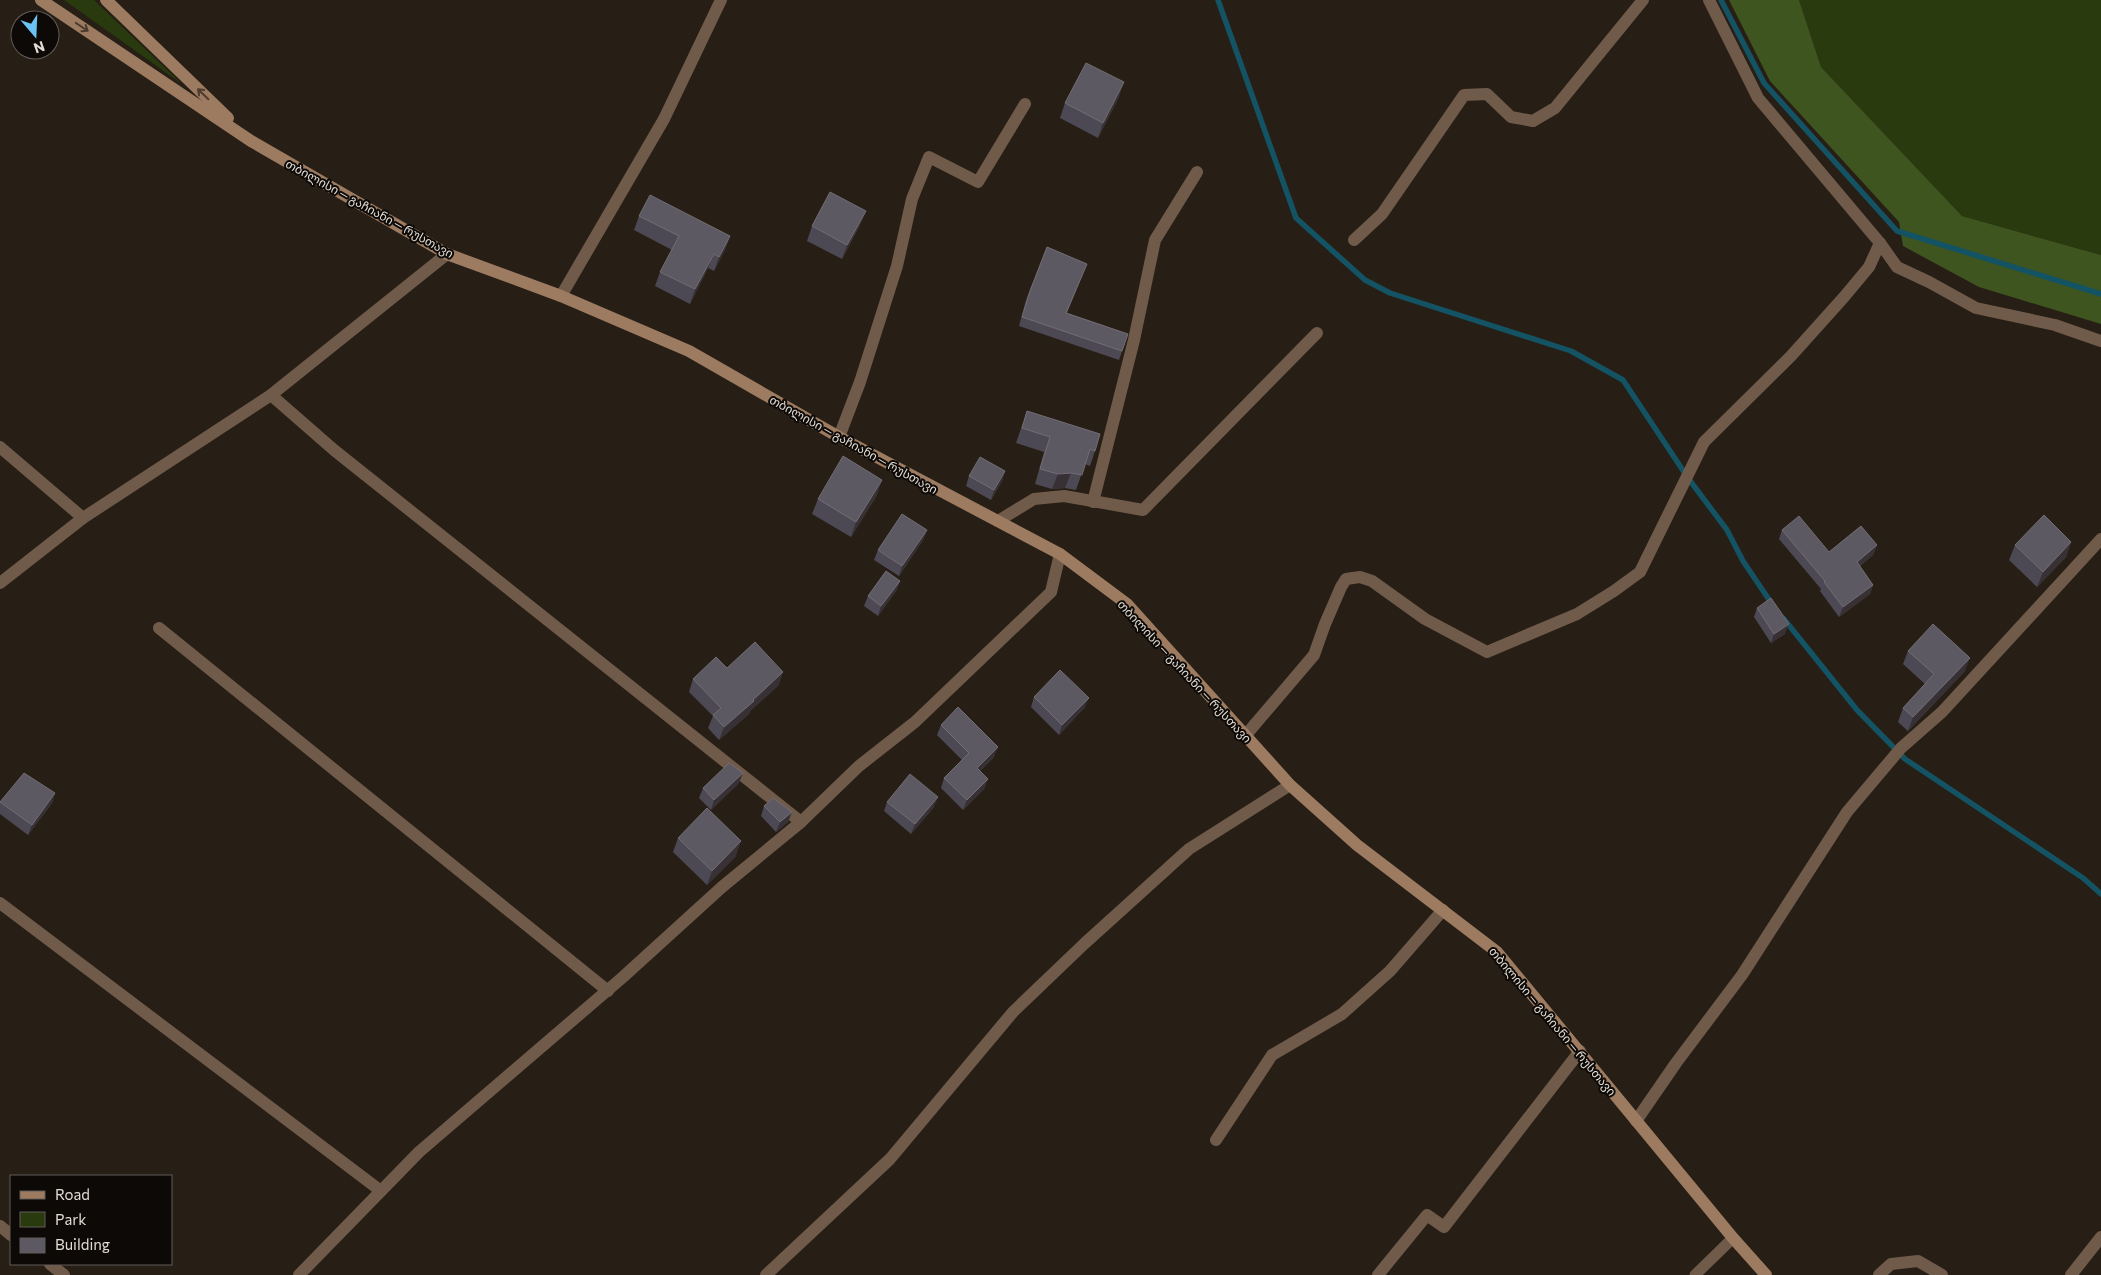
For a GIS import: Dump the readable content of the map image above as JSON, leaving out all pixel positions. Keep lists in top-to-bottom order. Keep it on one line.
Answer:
{"streets":{"main road":["თბილისი — გაჩიანი — რუსთავი"]},"legend":["Road","Park","Building"],"north":"bottom"}
